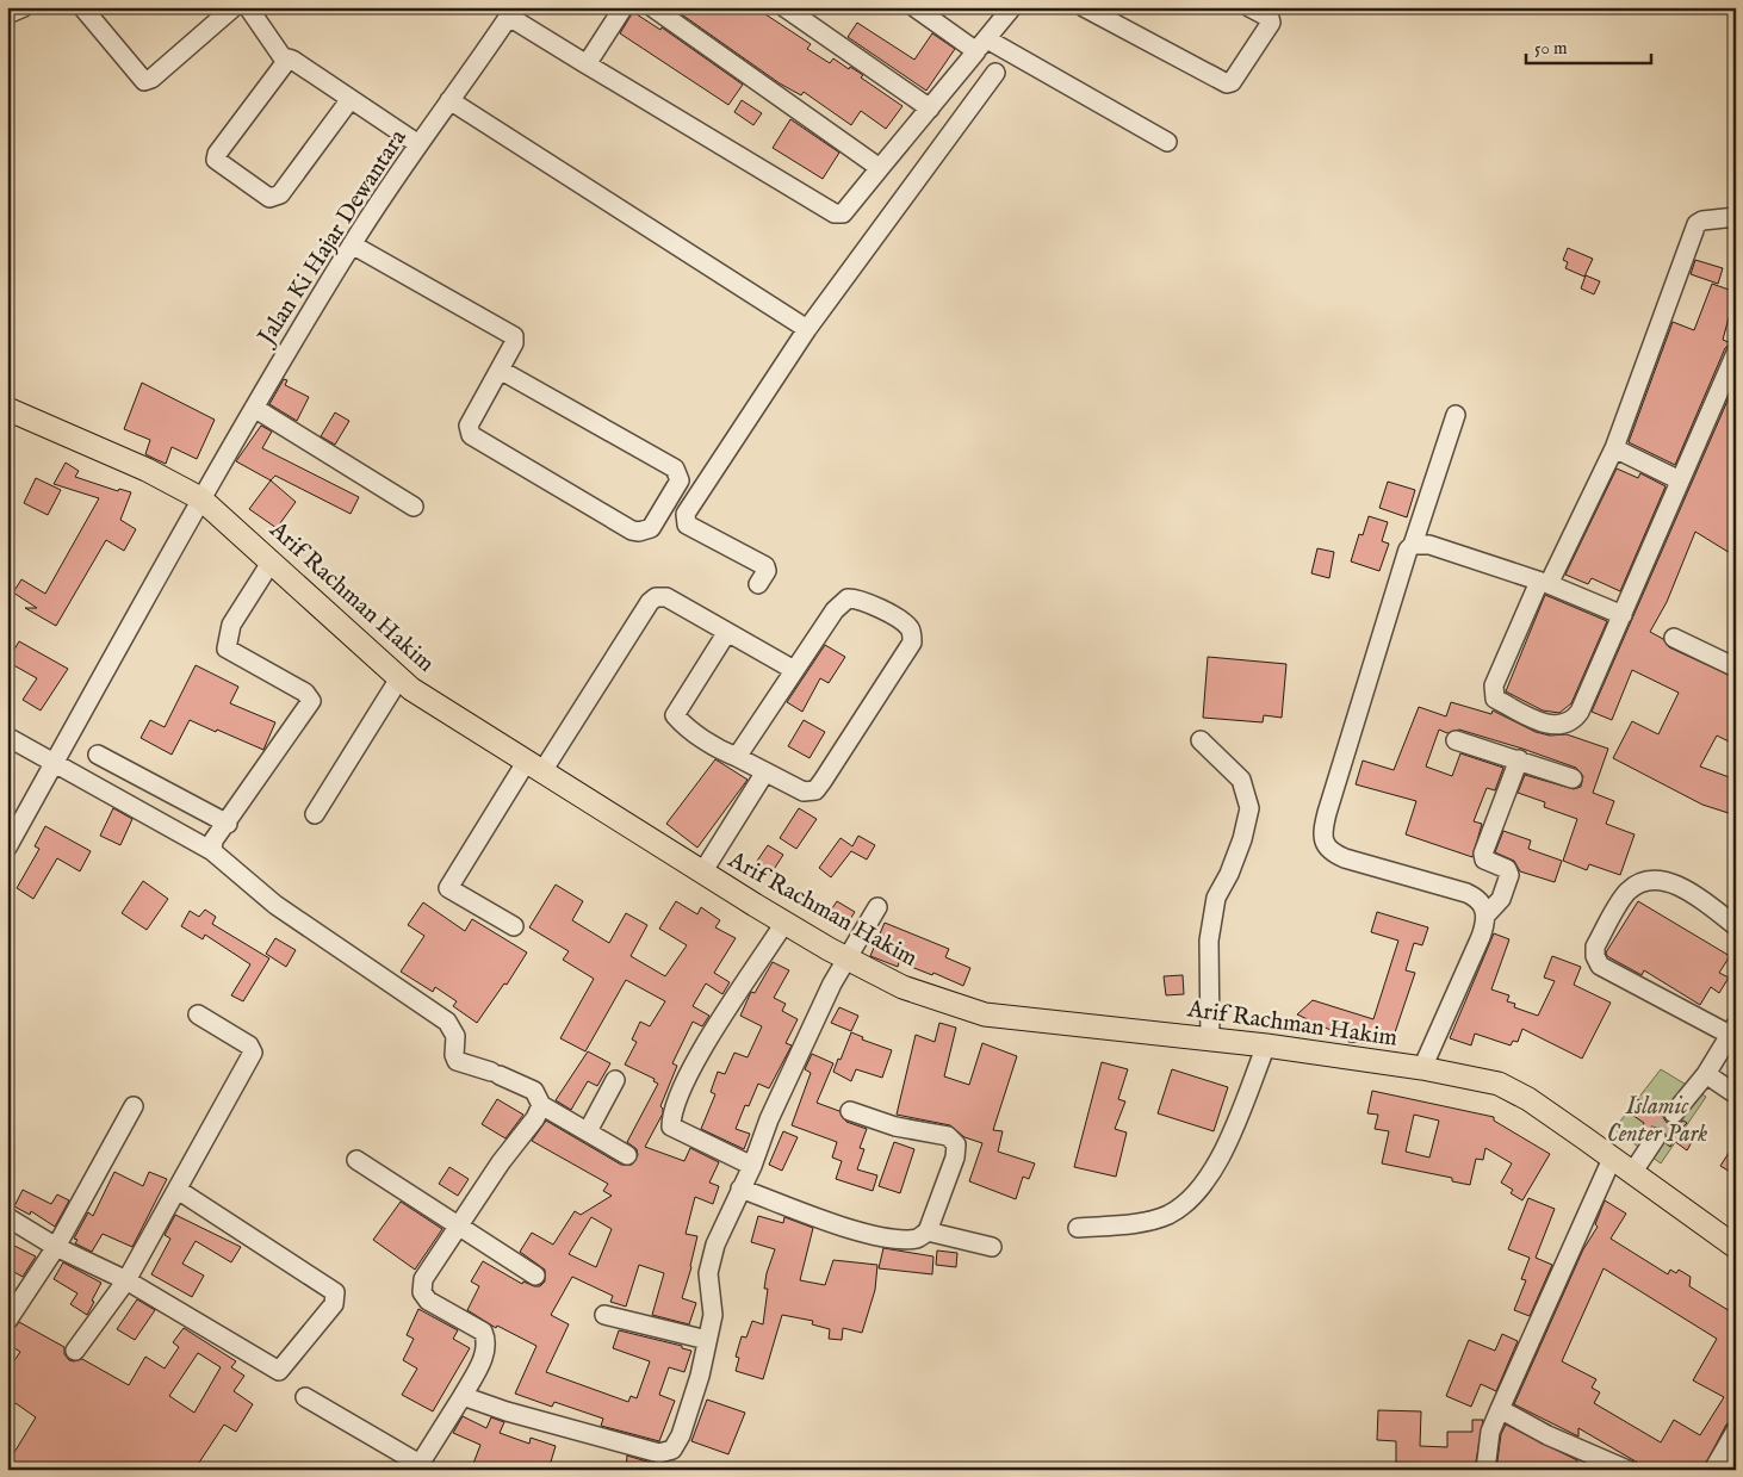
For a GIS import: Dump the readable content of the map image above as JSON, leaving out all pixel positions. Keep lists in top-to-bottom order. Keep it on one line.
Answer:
{"streets":{"main road":["Arif Rachman Hakim"],"street":["Jalan Ki Hajar Dewantara"]},"crossings":[["Jalan Ki Hajar Dewantara","Arif Rachman Hakim"]],"parks":["Islamic Center Park"],"scale_bar":"50 m"}
